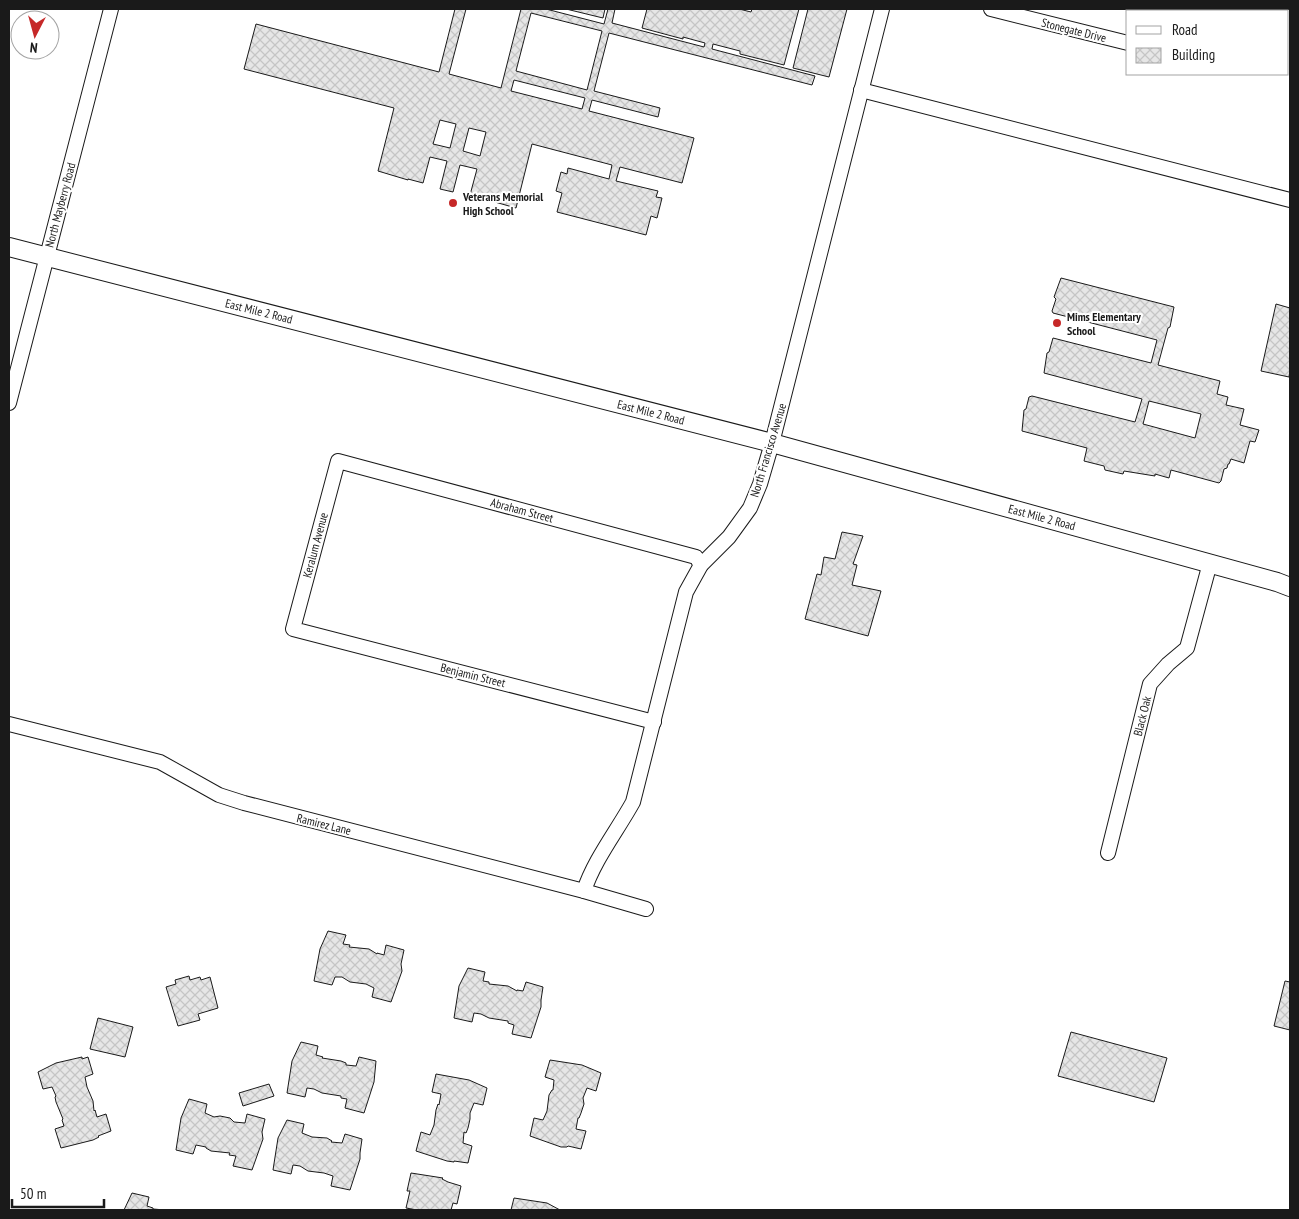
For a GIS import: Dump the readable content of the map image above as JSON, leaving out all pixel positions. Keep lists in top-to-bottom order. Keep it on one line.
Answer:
{"streets":{"main road":["East Mile 2 Road"],"street":["Stonegate Drive","North Mayberry Road","North Francisco Avenue","Abraham Street","Keralum Avenue","Benjamin Street","Black Oak","Ramirez Lane"]},"crossings":[["North Mayberry Road","East Mile 2 Road"],["East Mile 2 Road","North Francisco Avenue"],["East Mile 2 Road","Black Oak"],["North Francisco Avenue","Abraham Street"],["North Francisco Avenue","Benjamin Street"],["North Francisco Avenue","Ramirez Lane"],["Abraham Street","Keralum Avenue"],["Keralum Avenue","Benjamin Street"]],"places":["Veterans Memorial High School","Mims Elementary School"],"legend":["Road","Building"],"scale_bar":"50 m","north":"bottom"}
